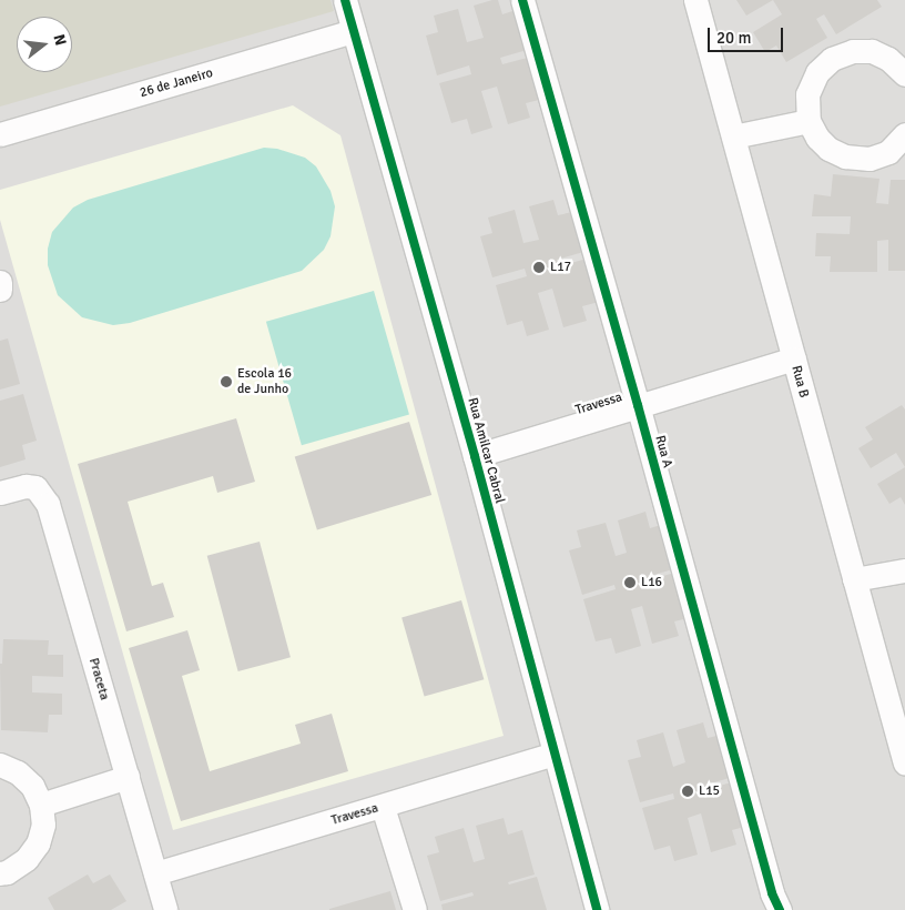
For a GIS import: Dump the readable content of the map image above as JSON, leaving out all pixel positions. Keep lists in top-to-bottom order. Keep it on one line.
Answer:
{"streets":{"street":["26 de Janeiro","Rua B","Travessa","Rua Amilcar Cabral","Rua A","Praceta"]},"crossings":[["26 de Janeiro","Rua Amilcar Cabral"],["Rua B","Travessa"],["Travessa","Rua Amilcar Cabral"],["Travessa","Rua A"],["Travessa","Praceta"]],"places":["L17","Escola 16 de Junho","L16","L15"],"scale_bar":"20 m","north":"right"}
